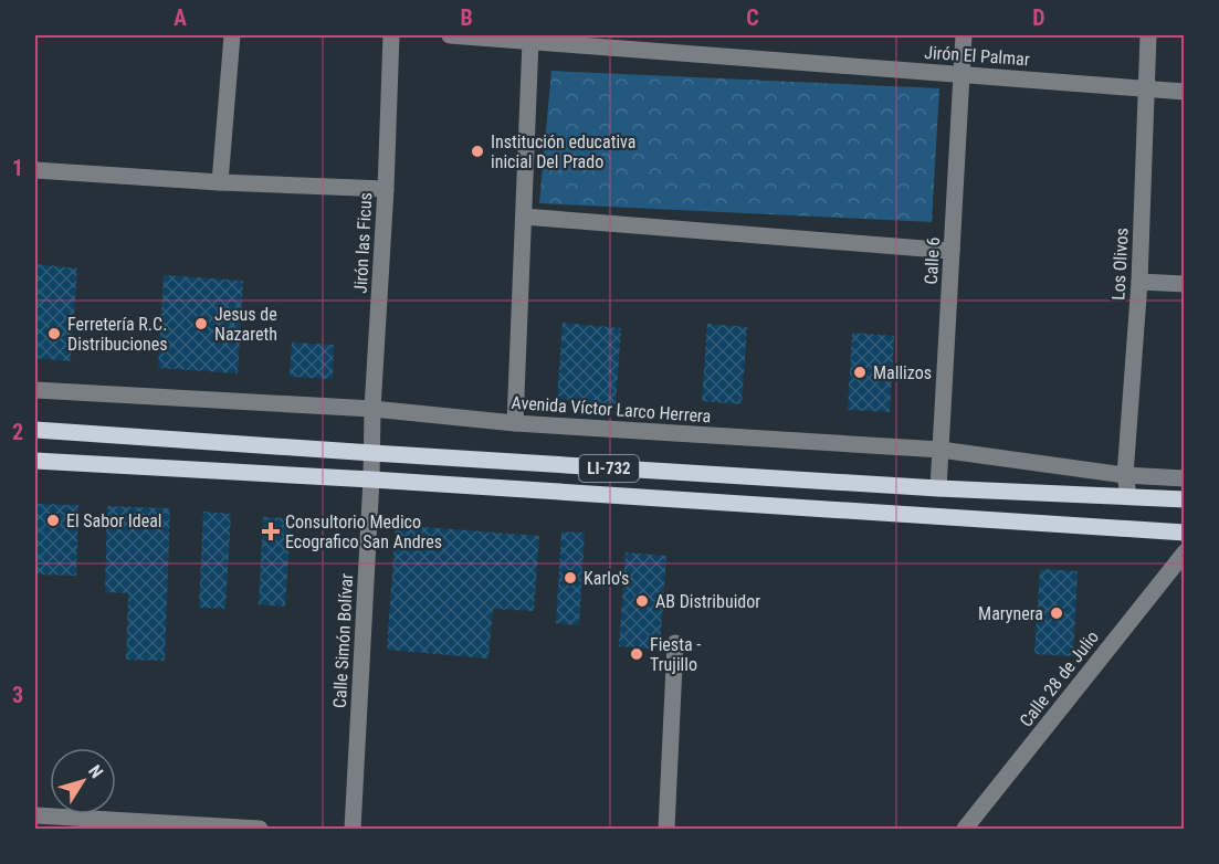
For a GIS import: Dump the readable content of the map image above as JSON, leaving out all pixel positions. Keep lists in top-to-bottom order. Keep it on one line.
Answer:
{"streets":{"main road":["LI-732"],"street":["Jirón El Palmar","Jirón las Ficus","Calle 6","Los Olivos","Avenida Víctor Larco Herrera","Calle Simón Bolívar","Calle 28 de Julio"]},"crossings":[["Jirón El Palmar","Calle 6"],["Jirón El Palmar","Los Olivos"],["Jirón las Ficus","Avenida Víctor Larco Herrera"],["Jirón las Ficus","LI-732"],["Jirón las Ficus","Calle Simón Bolívar"],["Calle 6","Avenida Víctor Larco Herrera"],["Calle 6","LI-732"],["Los Olivos","Avenida Víctor Larco Herrera"],["Los Olivos","LI-732"],["LI-732","Calle Simón Bolívar"]],"places":{"other":["Institución educativa inicial Del Prado","Jesus de Nazareth","Ferretería R.C. Distribuciones","Mallizos","El Sabor Ideal","Karlo's","AB Distribuidor","Marynera","Fiesta - Trujillo"],"health":["Consultorio Medico Ecografico San Andres"]},"north":"top right","grid":{"columns":["A","B","C","D"],"rows":["1","2","3"]}}
